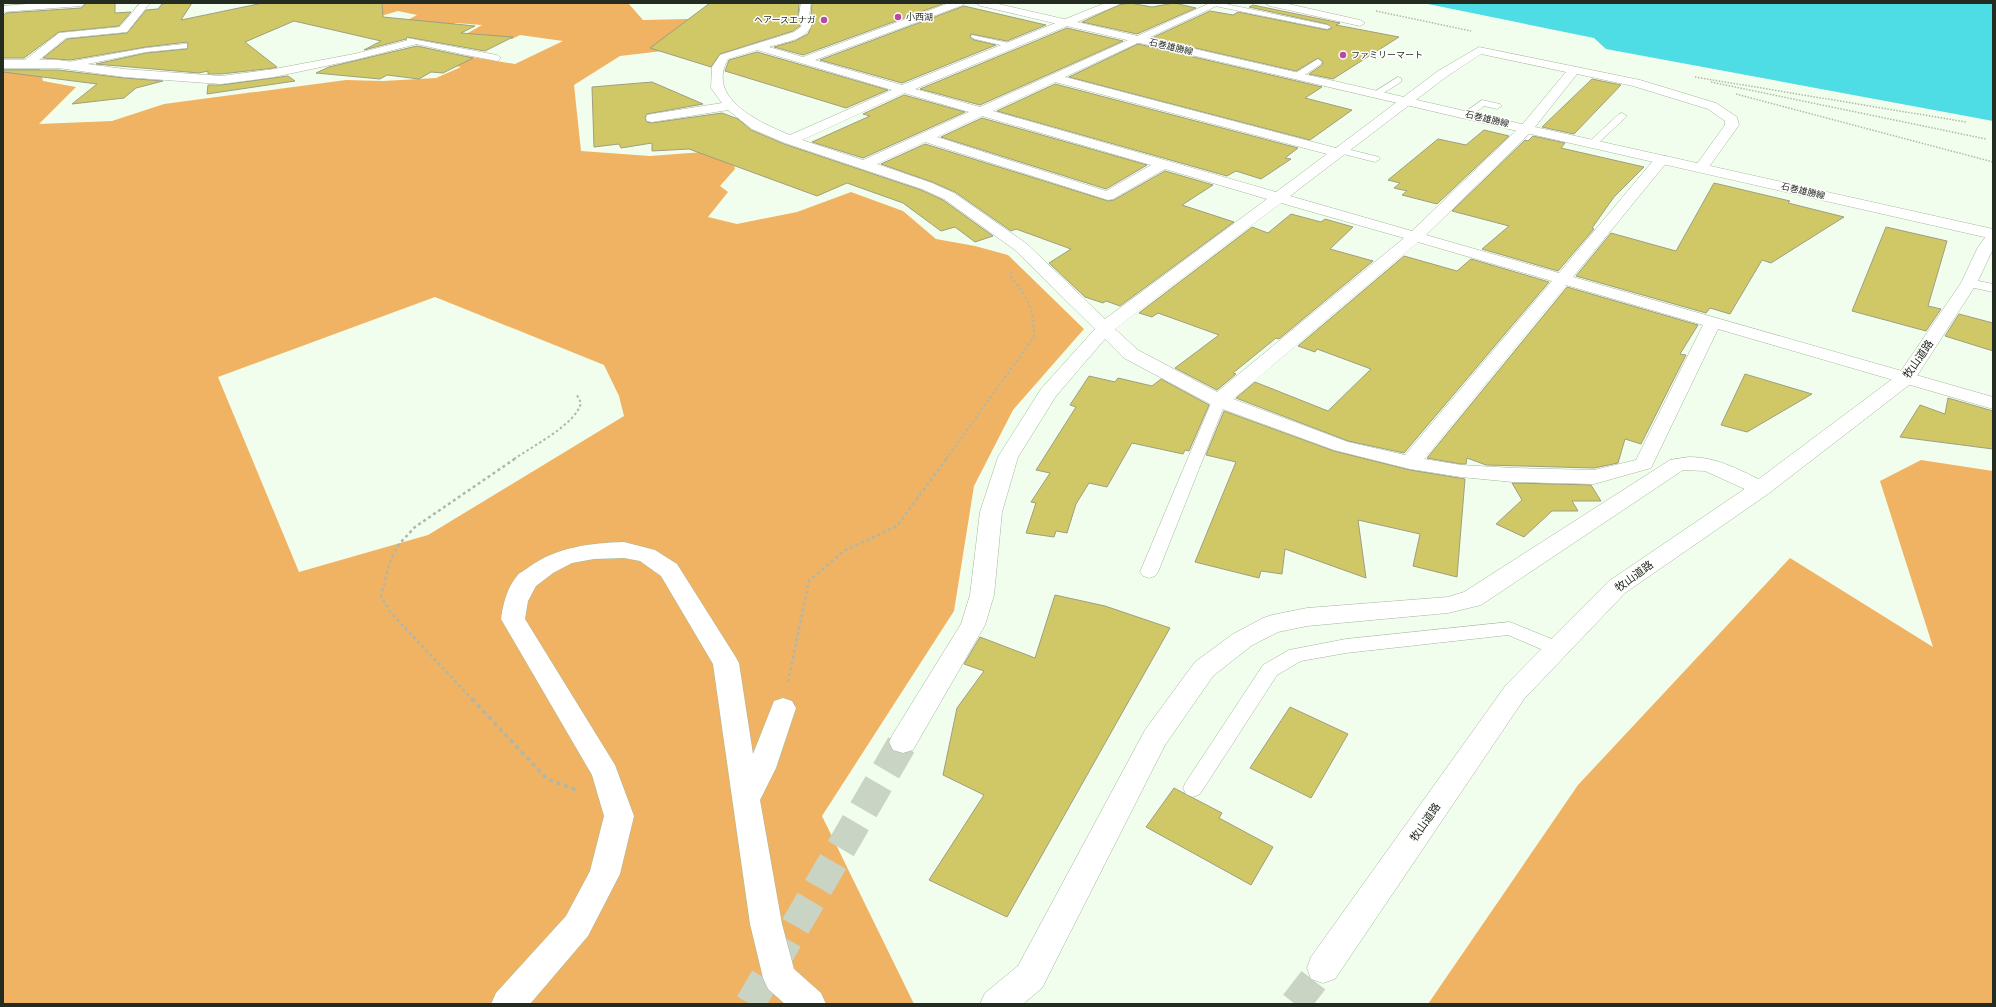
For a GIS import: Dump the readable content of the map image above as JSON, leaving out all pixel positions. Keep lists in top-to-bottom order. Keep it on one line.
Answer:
{"streets":{"street":["石巻雄勝線","牧山道路"]},"places":["小西湖","ヘアースエナガ","ファミリーマート"]}
